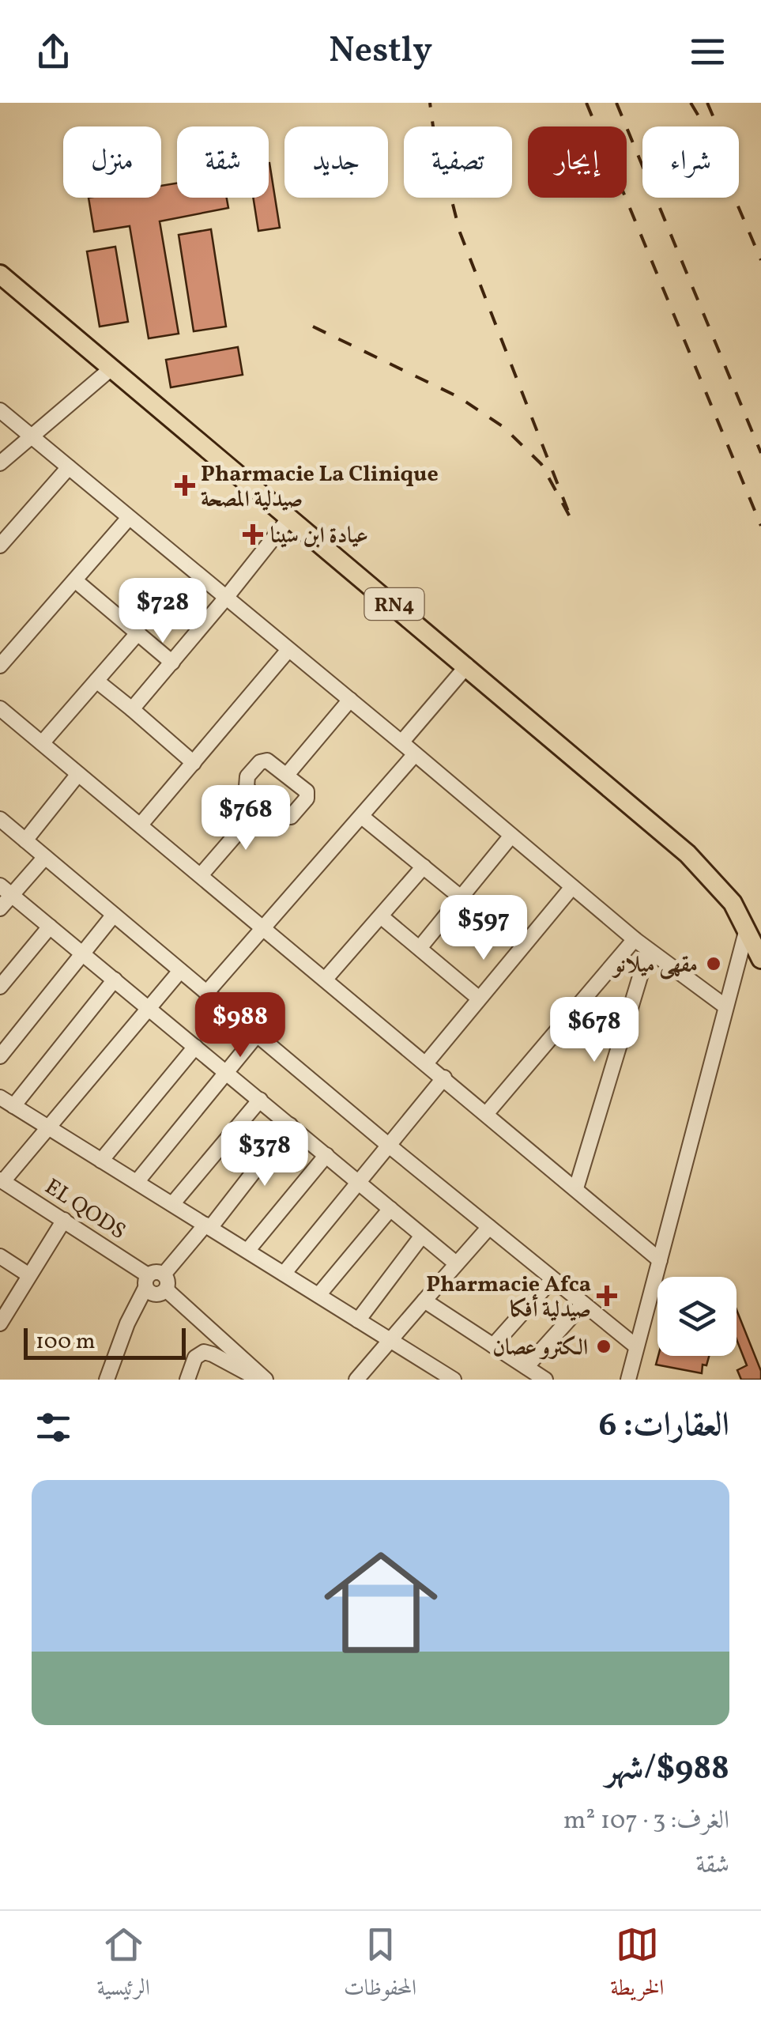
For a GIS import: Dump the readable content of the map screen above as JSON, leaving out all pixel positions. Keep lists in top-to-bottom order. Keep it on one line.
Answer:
{"streets":{"main road":["RN4"],"street":["EL QODS"]},"places":{"health":["Pharmacie La Clinique صيدلية المصحة","عيادة ابن سينا","Pharmacie Afca صيدلية أفكا"],"other":["مقهى ميلانو","الكترو عصان"]},"scale_bar":"100 m","page":{"header":"Nestly","chip":["شراء","إيجار","تصفية","جديد","شقة","منزل"],"price":["$728","$768","$597","$988","$678","$378"],"scale":"100 m","heading":"العقارات: 6","list":[{"name":"$988/شهر","note":"الغرف: 3 · 107 m² · شقة"}],"tabs":["الخريطة","المحفوظات","الرئيسية"]}}
